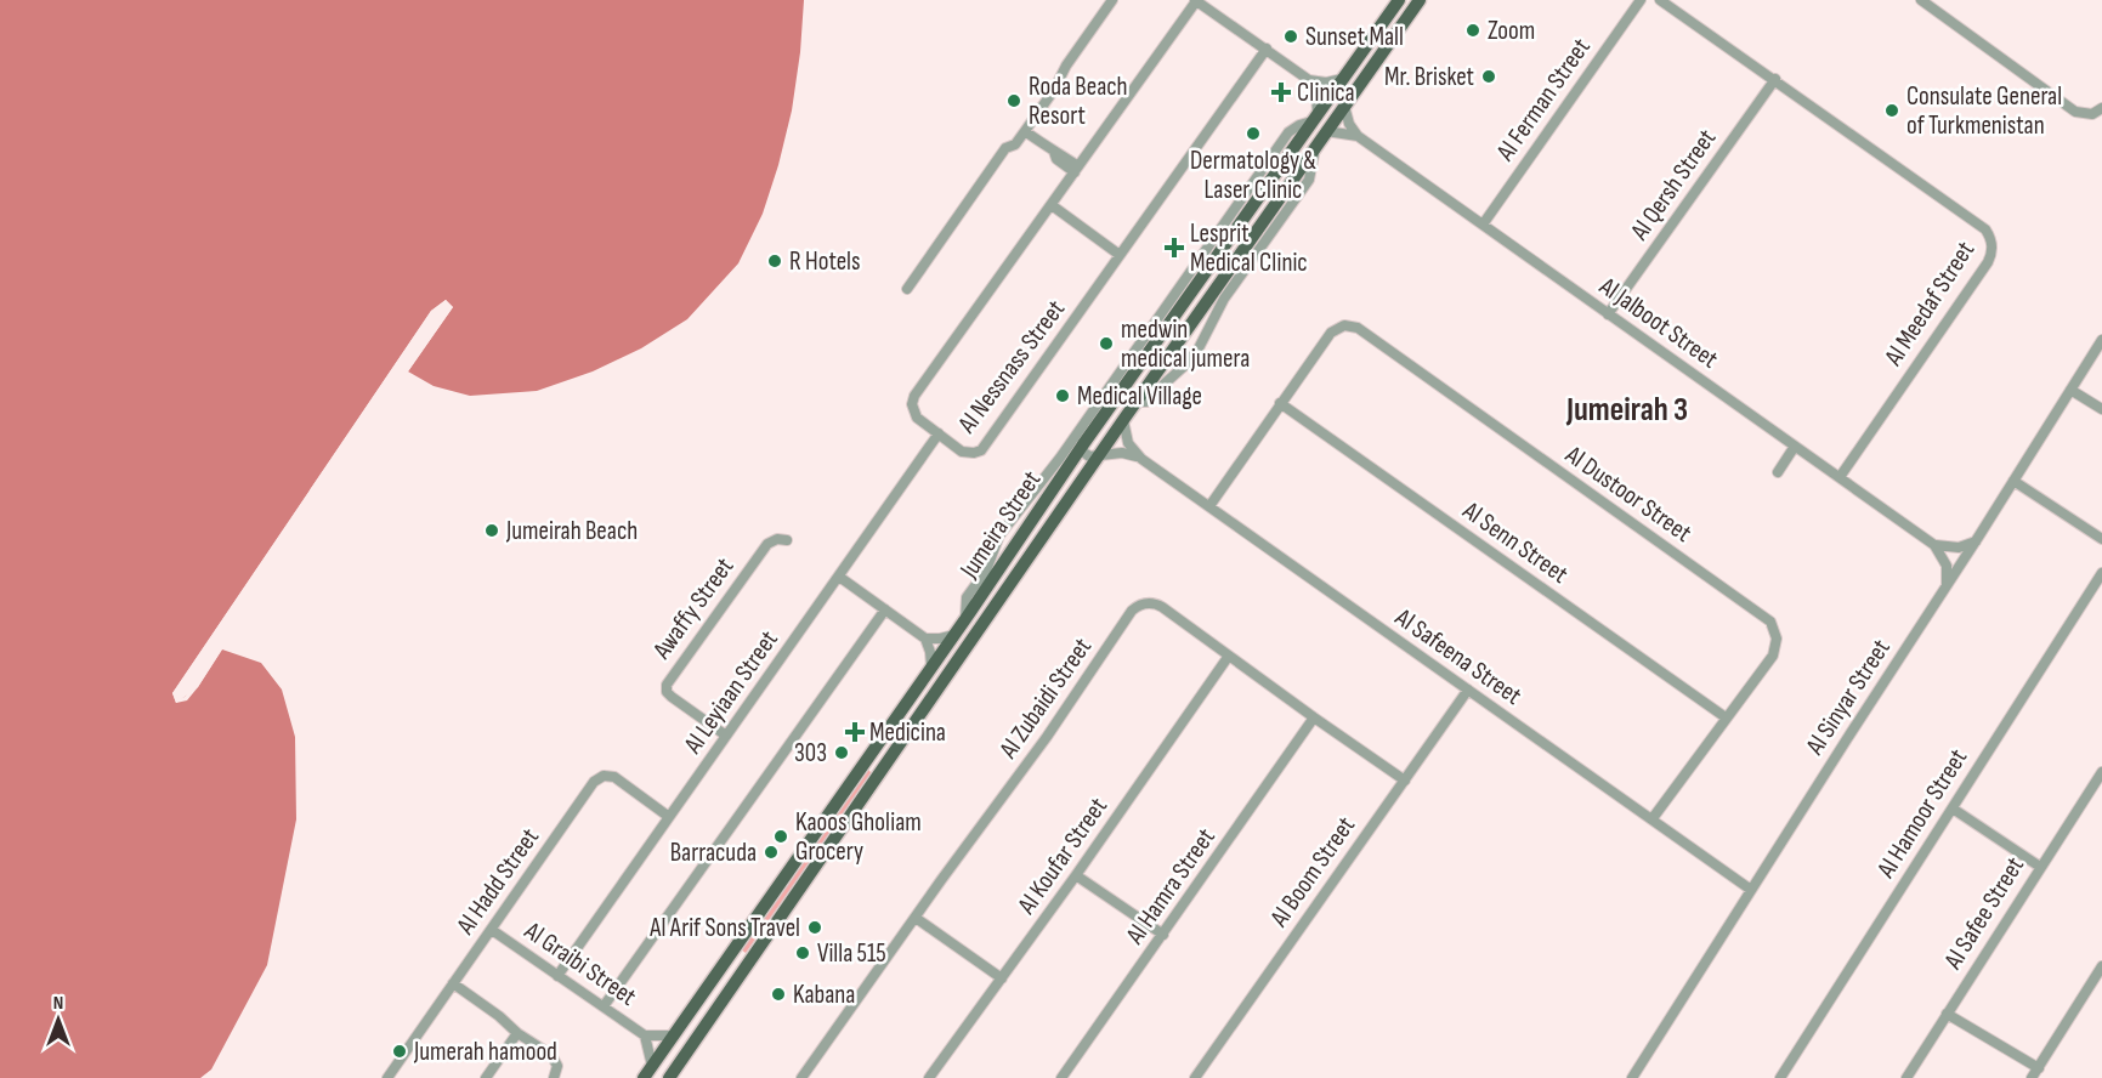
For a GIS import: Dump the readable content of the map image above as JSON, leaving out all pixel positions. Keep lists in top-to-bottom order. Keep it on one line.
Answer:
{"streets":{"main road":["Jumeira Street"],"street":["Al Ferman Street","Al Qersh Street","Al Meedaf Street","Al Jalboot Street","Al Nessnass Street","Al Dustoor Street","Al Senn Street","Awaffy Street","Al Safeena Street","Al Leyiaan Street","Al Sinyar Street","Al Zubaidi Street","Al Hamoor Street","Al Koufar Street","Al Boom Street","Al Hadd Street","Al Hamra Street","Al Safee Street","Al Graibi Street"]},"crossings":[["Al Ferman Street","Al Jalboot Street"],["Al Qersh Street","Al Meedaf Street"],["Al Qersh Street","Al Jalboot Street"],["Al Meedaf Street","Al Jalboot Street"],["Al Jalboot Street","Jumeira Street"],["Al Nessnass Street","Al Leyiaan Street"],["Al Dustoor Street","Al Senn Street"],["Al Dustoor Street","Al Safeena Street"],["Jumeira Street","Al Safeena Street"],["Jumeira Street","Al Graibi Street"],["Awaffy Street","Al Leyiaan Street"],["Al Safeena Street","Al Sinyar Street"],["Al Safeena Street","Al Boom Street"],["Al Leyiaan Street","Al Hadd Street"],["Al Leyiaan Street","Al Graibi Street"],["Al Zubaidi Street","Al Koufar Street"],["Al Zubaidi Street","Al Boom Street"],["Al Zubaidi Street","Al Hamra Street"],["Al Hadd Street","Al Graibi Street"]],"districts":["Jumeirah 3"],"places":{"other":["Zoom","Sunset Mall","Mr. Brisket","Roda Beach Resort","Consulate General of Turkmenistan","Dermatology & Laser Clinic","R Hotels","medwin medical jumera","Medical Village","Jumeirah Beach","303","Kaoos Gholiam Grocery","Barracuda","Al Arif Sons Travel","Villa 515","Kabana","Jumerah hamood"],"health":["Clinica","Lesprit Medical Clinic","Medicina"]},"north":"top"}
